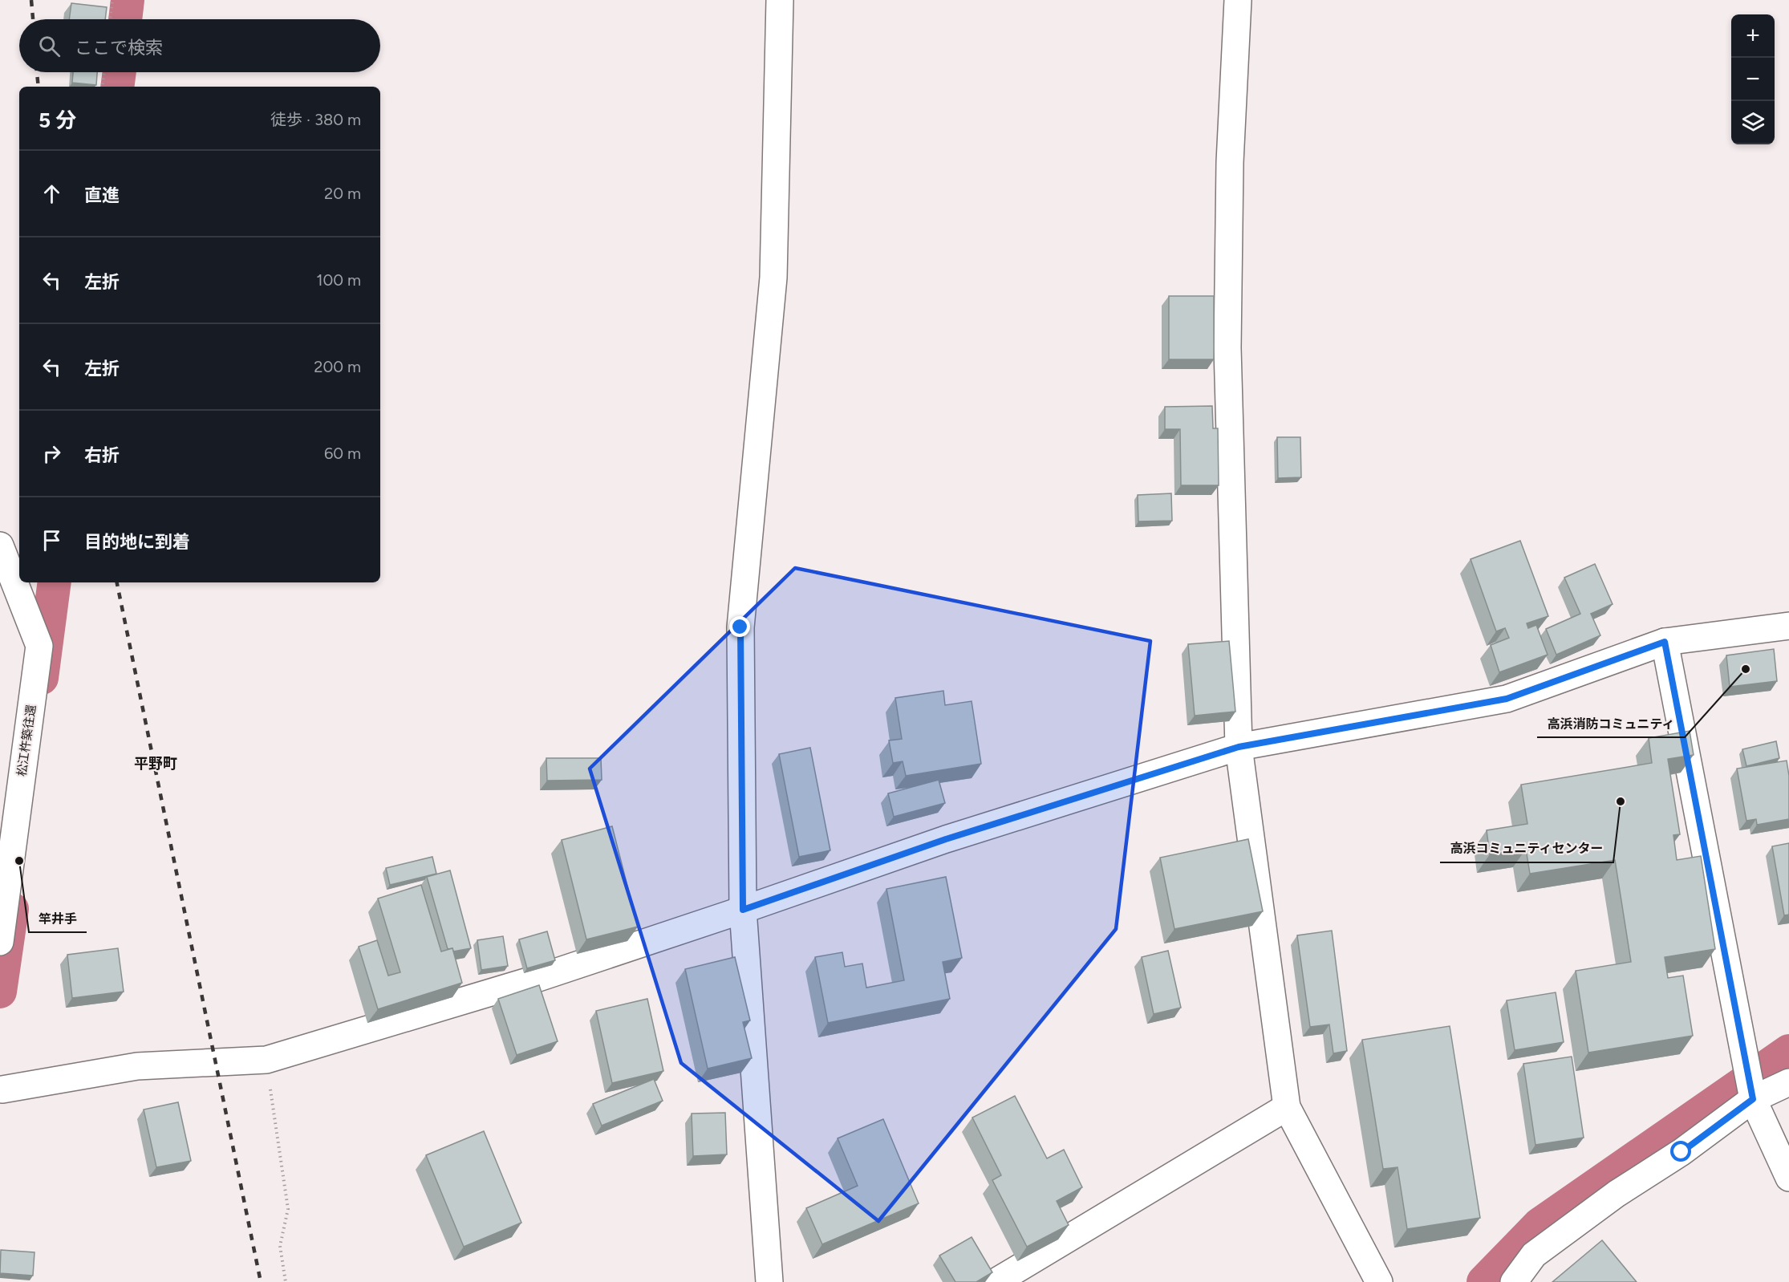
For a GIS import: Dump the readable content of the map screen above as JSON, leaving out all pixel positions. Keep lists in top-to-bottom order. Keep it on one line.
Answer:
{"streets":{"street":["松江杵築往還"]},"districts":["平野町"],"places":["高浜消防コミュニティ","高浜コミュニティセンター","竿井手"],"page":{"map_buttons":["+","−"],"search":"ここで検索","heading":["5 分","徒歩 · 380 m"],"list":[["直進","20 m"],["左折","100 m"],["左折","200 m"],["右折","60 m"],"目的地に到着"]}}
